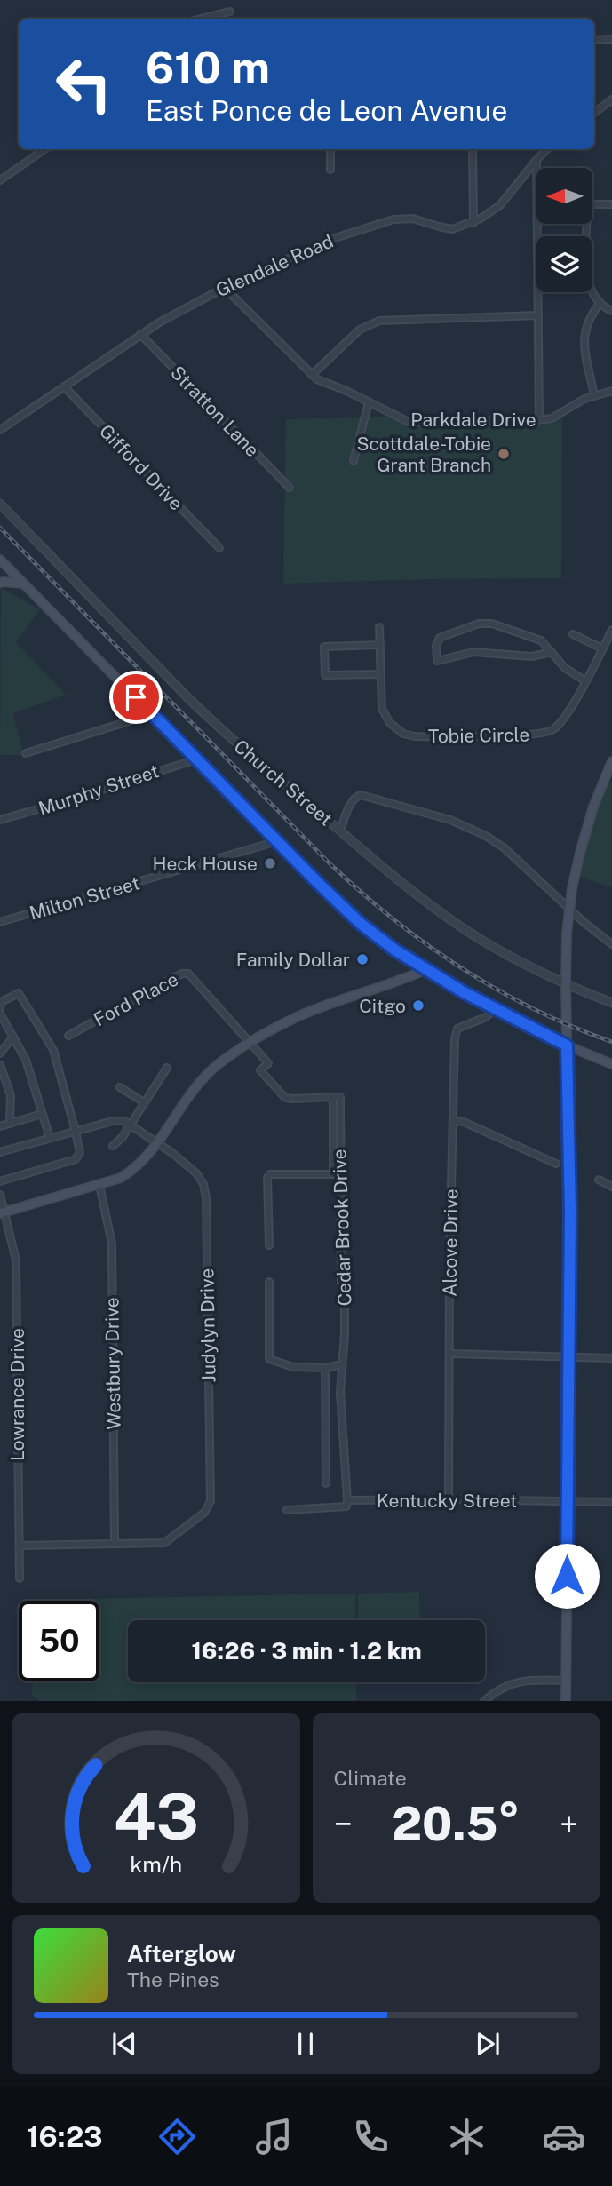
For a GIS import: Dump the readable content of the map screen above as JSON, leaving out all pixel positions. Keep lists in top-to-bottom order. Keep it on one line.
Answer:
{"streets":{"street":["Glendale Road","Stratton Lane","Parkdale Drive","Gifford Drive","Tobie Circle","Church Street","Murphy Street","Milton Street","Ford Place","Cedar Brook Drive","Alcove Drive","Judylyn Drive","Westbury Drive","Lowrance Drive","Kentucky Street"]},"crossings":[["Glendale Road","Stratton Lane"],["Glendale Road","Parkdale Drive"],["Glendale Road","Gifford Drive"],["Ford Place","Cedar Brook Drive"],["Cedar Brook Drive","Kentucky Street"],["Alcove Drive","Kentucky Street"],["Judylyn Drive","Westbury Drive"],["Judylyn Drive","Lowrance Drive"]],"places":["Scottdale-Tobie Grant Branch","Heck House","Family Dollar","Citgo"],"north":"left","page":{"turn":["610 m","East Ponce de Leon Avenue"],"limit":"50","trip":"16:26 · 3 min · 1.2 km","tile":"Climate","heat":["−","20.5°","+"],"song":["Afterglow","The Pines"],"tabs":"16:23","gauge":["43","km/h"]}}
